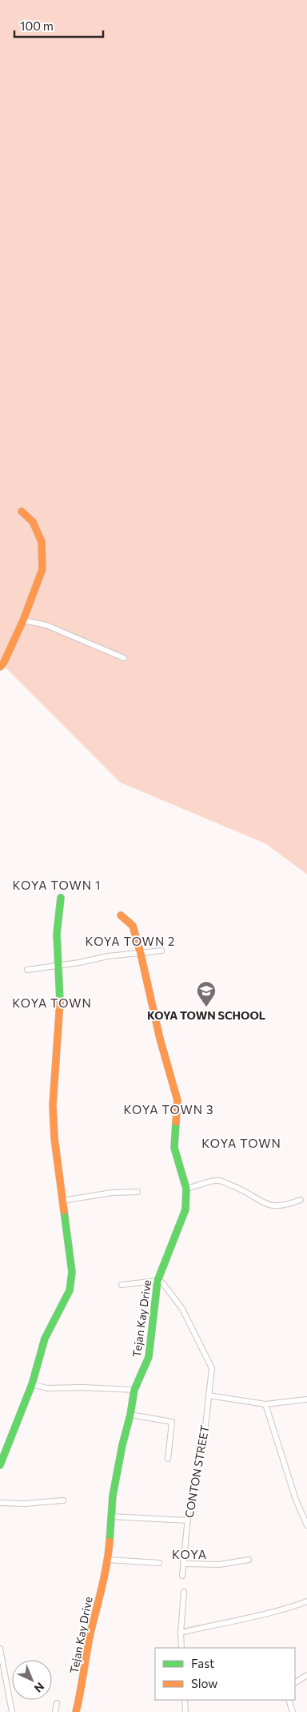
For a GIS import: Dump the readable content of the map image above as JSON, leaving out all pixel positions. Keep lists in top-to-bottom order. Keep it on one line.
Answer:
{"streets":{"street":["Tejan Kay Drive","CONTON STREET"]},"crossings":[["Tejan Kay Drive","CONTON STREET"]],"districts":["KOYA TOWN 1","KOYA TOWN 2","KOYA TOWN","KOYA TOWN 3","KOYA TOWN","KOYA"],"places":{"school or university":["KOYA TOWN SCHOOL"]},"legend":["Fast","Slow"],"scale_bar":"100 m","north":"bottom right"}
